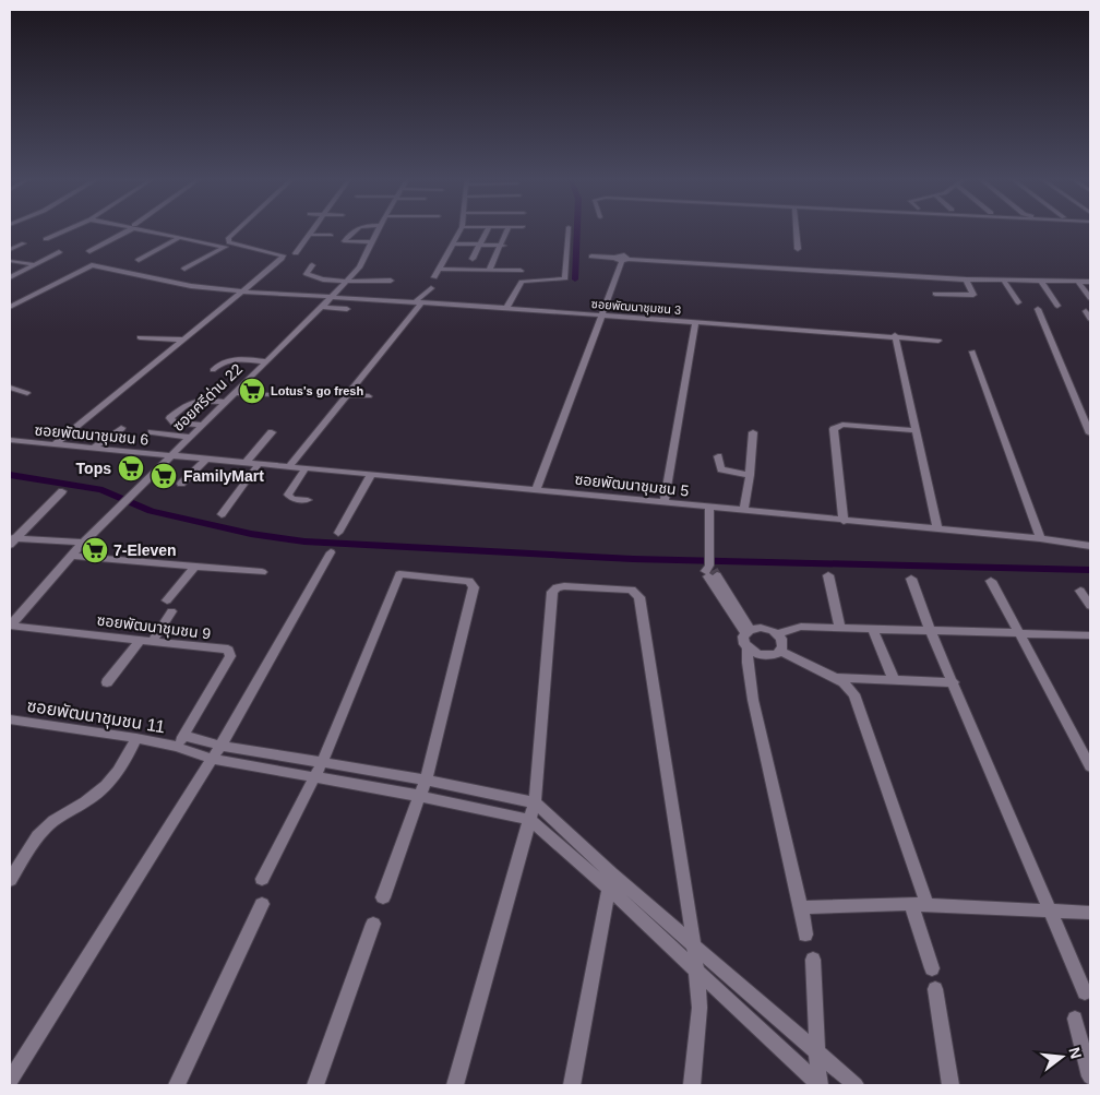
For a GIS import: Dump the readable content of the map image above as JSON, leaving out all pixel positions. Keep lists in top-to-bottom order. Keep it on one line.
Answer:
{"streets":{"street":["ซอยพัฒนาชุมชน 3","ซอยศรีด่าน 22","ซอยพัฒนาชุมชน 6","ซอยพัฒนาชุมชน 5","ซอยพัฒนาชุมชน 9","ซอยพัฒนาชุมชน 11"]},"crossings":[["ซอยพัฒนาชุมชน 3","ซอยศรีด่าน 22"],["ซอยศรีด่าน 22","ซอยพัฒนาชุมชน 6"],["ซอยศรีด่าน 22","ซอยพัฒนาชุมชน 5"],["ซอยศรีด่าน 22","ซอยพัฒนาชุมชน 9"],["ซอยพัฒนาชุมชน 6","ซอยพัฒนาชุมชน 5"],["ซอยพัฒนาชุมชน 9","ซอยพัฒนาชุมชน 11"]],"places":{"supermarket":["Lotus's go fresh","Tops","FamilyMart","7-Eleven"]},"north":"right"}
